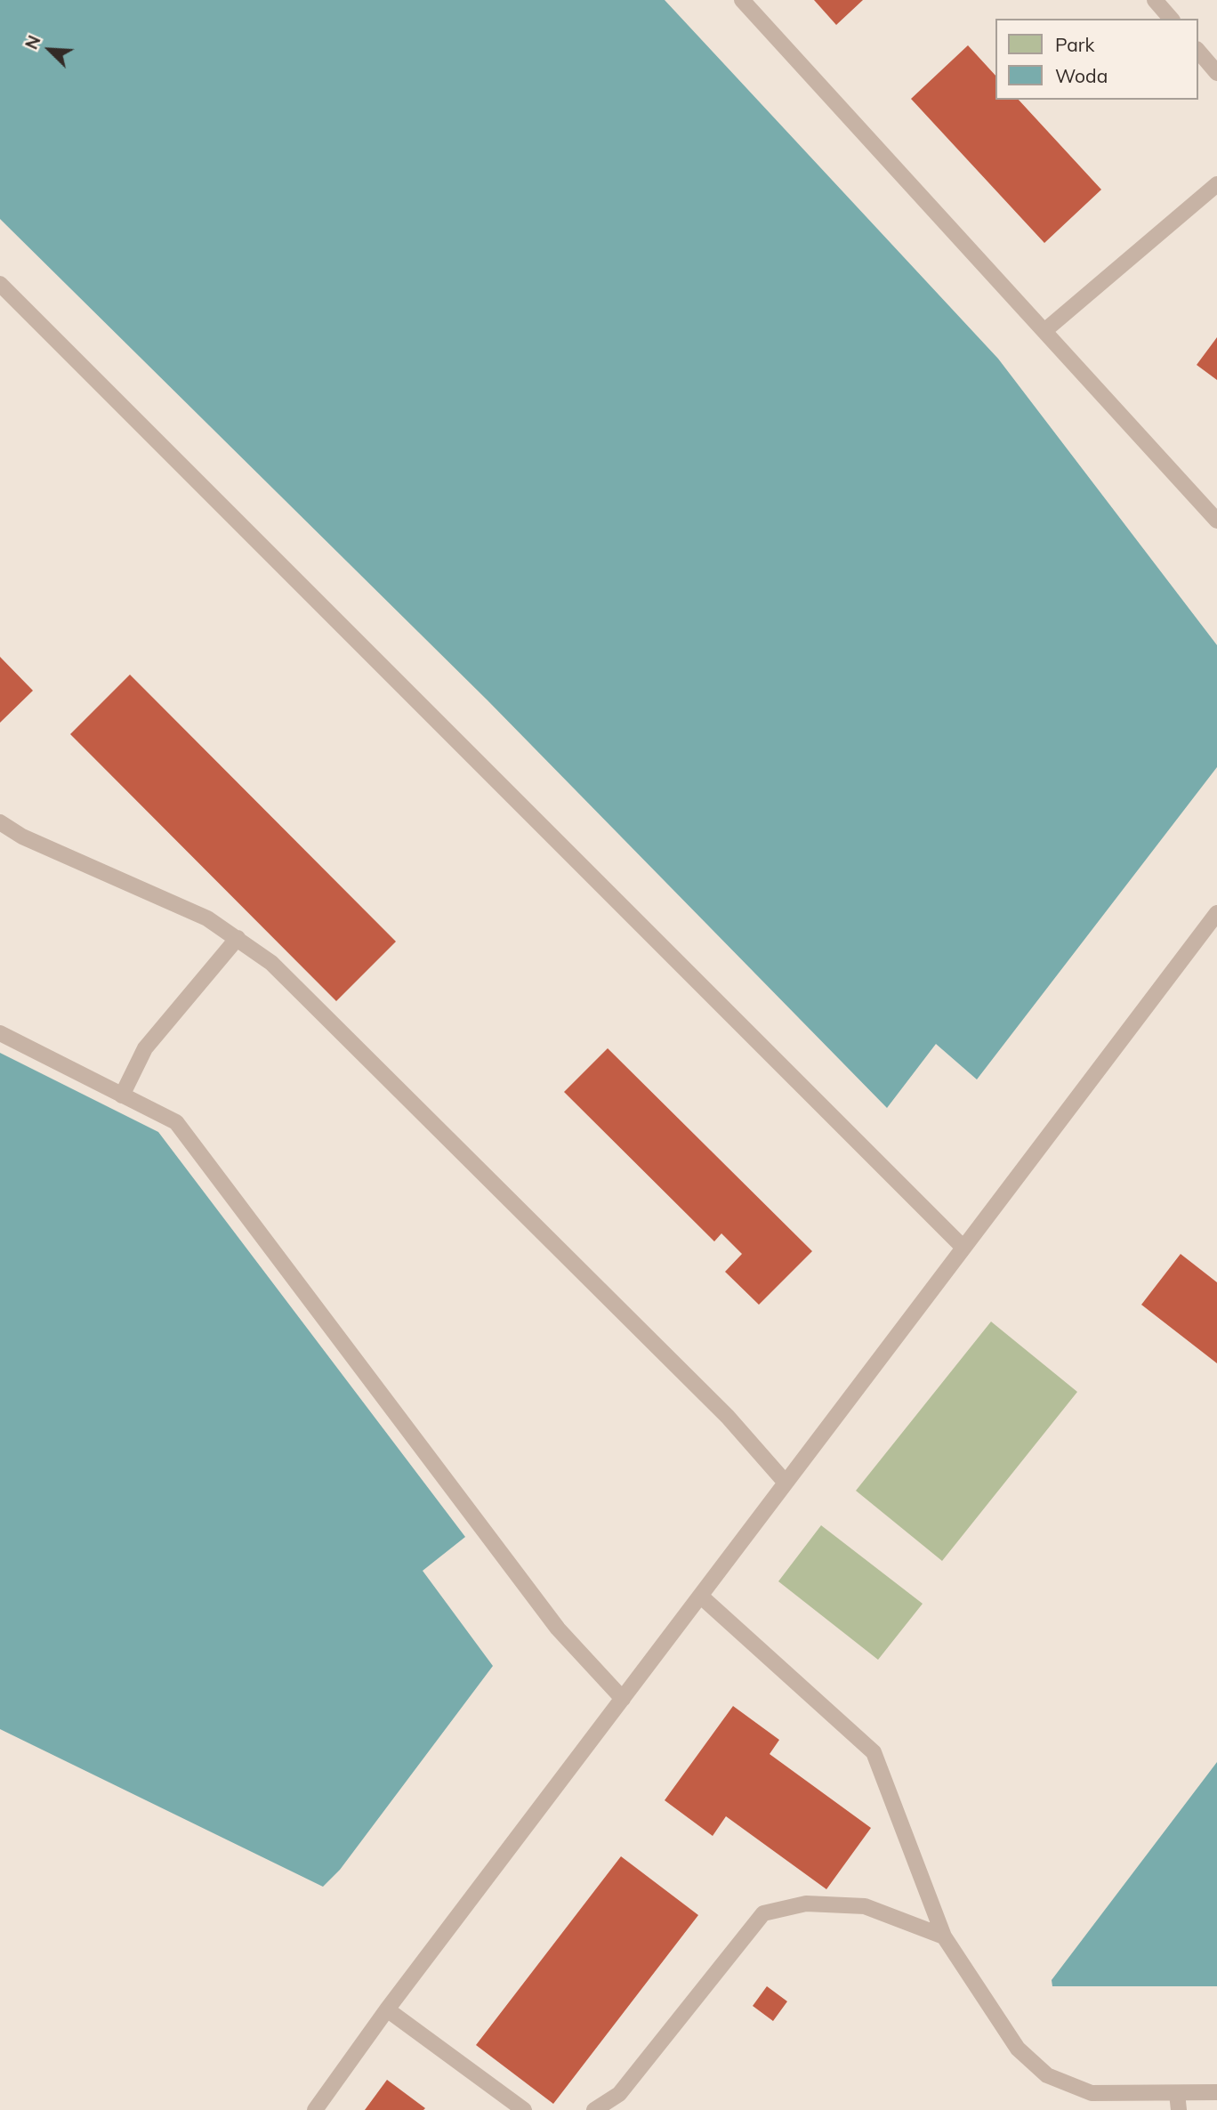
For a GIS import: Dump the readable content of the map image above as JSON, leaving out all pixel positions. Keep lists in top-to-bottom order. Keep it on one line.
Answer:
{"legend":["Park","Woda"],"north":"top left"}
